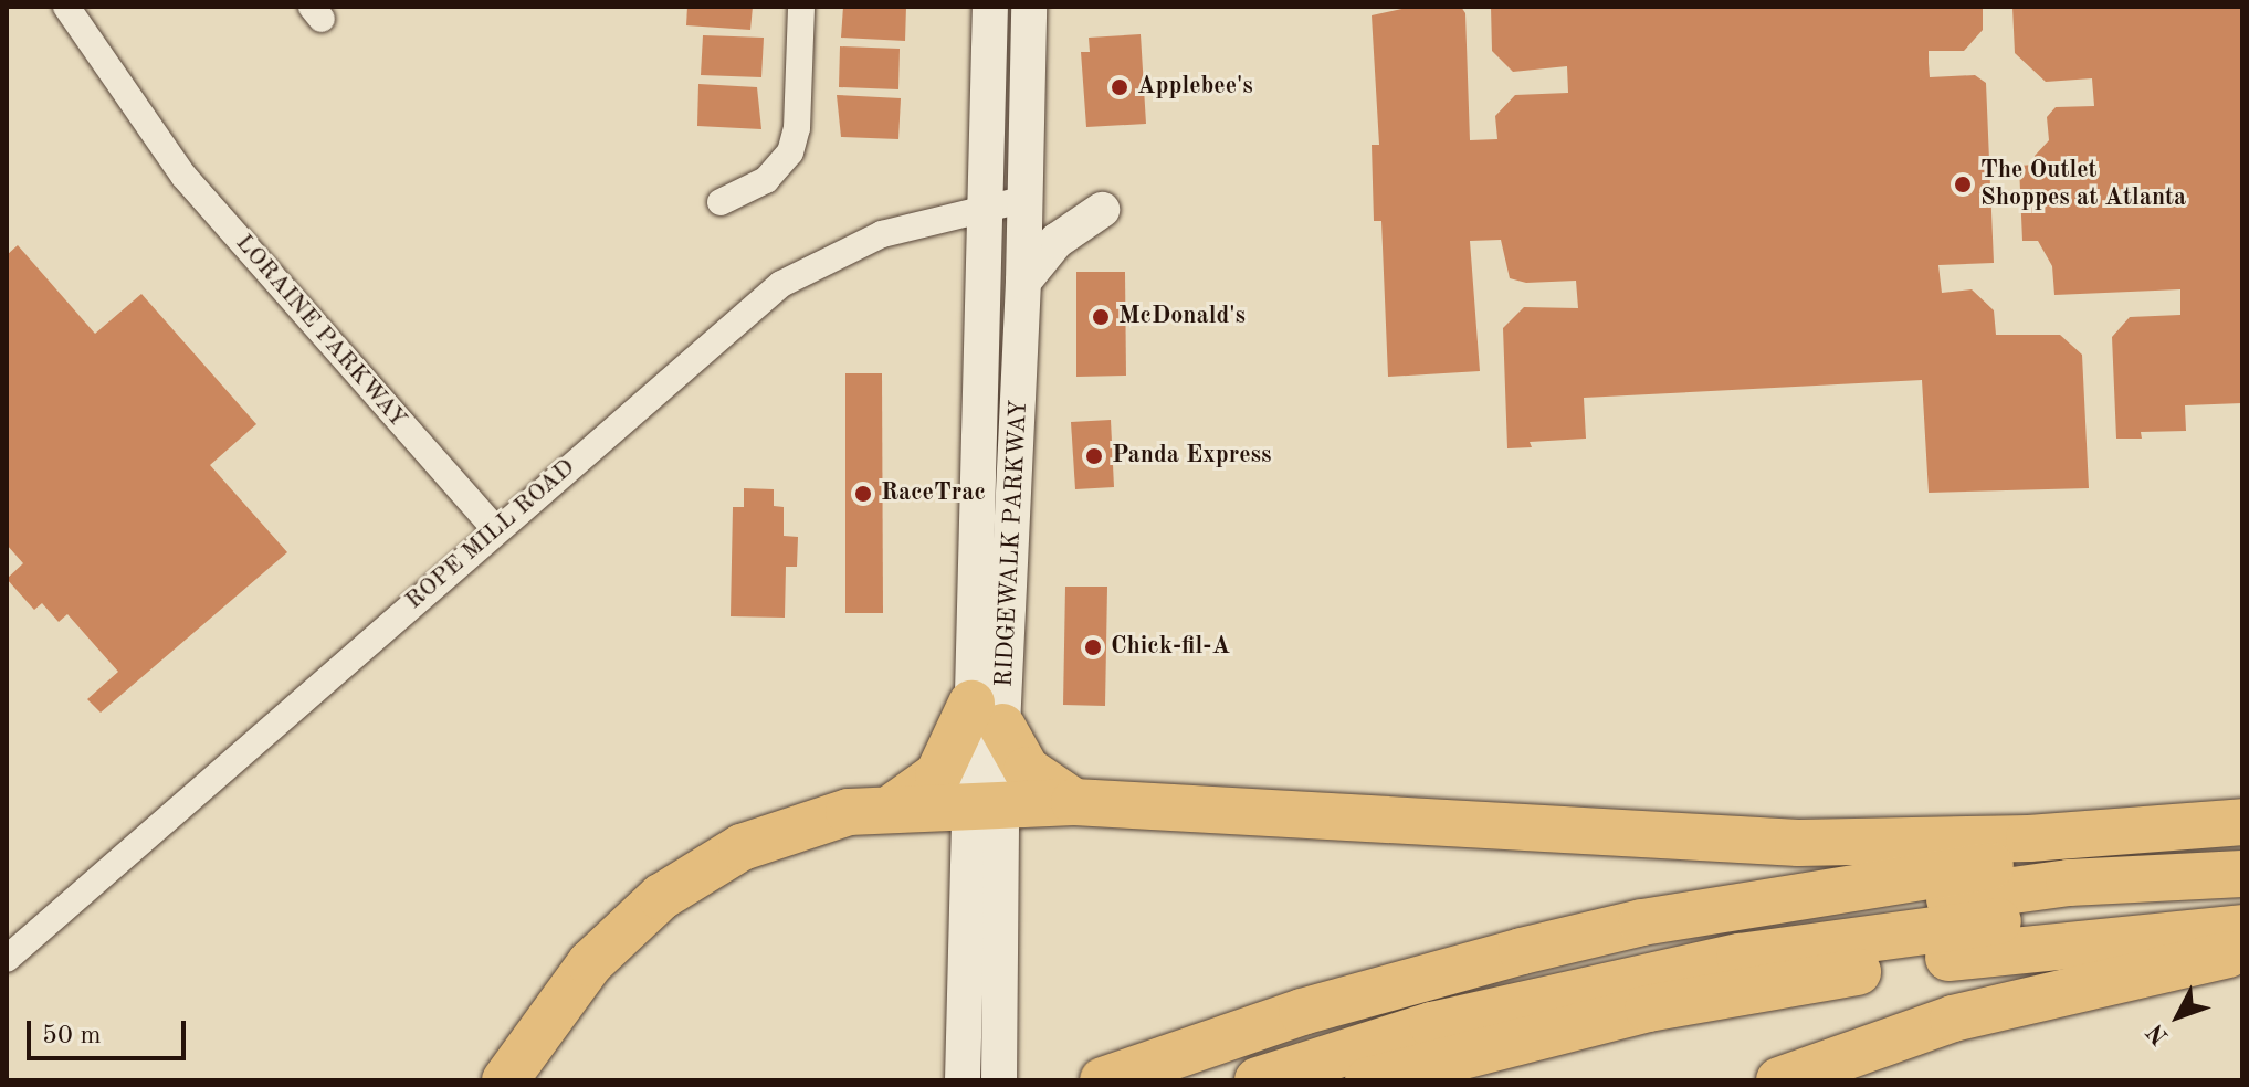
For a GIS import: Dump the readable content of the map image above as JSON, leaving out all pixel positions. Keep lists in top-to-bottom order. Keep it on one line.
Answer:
{"streets":{"main road":["RIDGEWALK PARKWAY"],"street":["LORAINE PARKWAY","ROPE MILL ROAD"]},"crossings":[["LORAINE PARKWAY","ROPE MILL ROAD"],["ROPE MILL ROAD","RIDGEWALK PARKWAY"]],"places":["Applebee's","The Outlet Shoppes at Atlanta","McDonald's","Panda Express","RaceTrac","Chick-fil-A"],"scale_bar":"50 m","north":"bottom left"}
